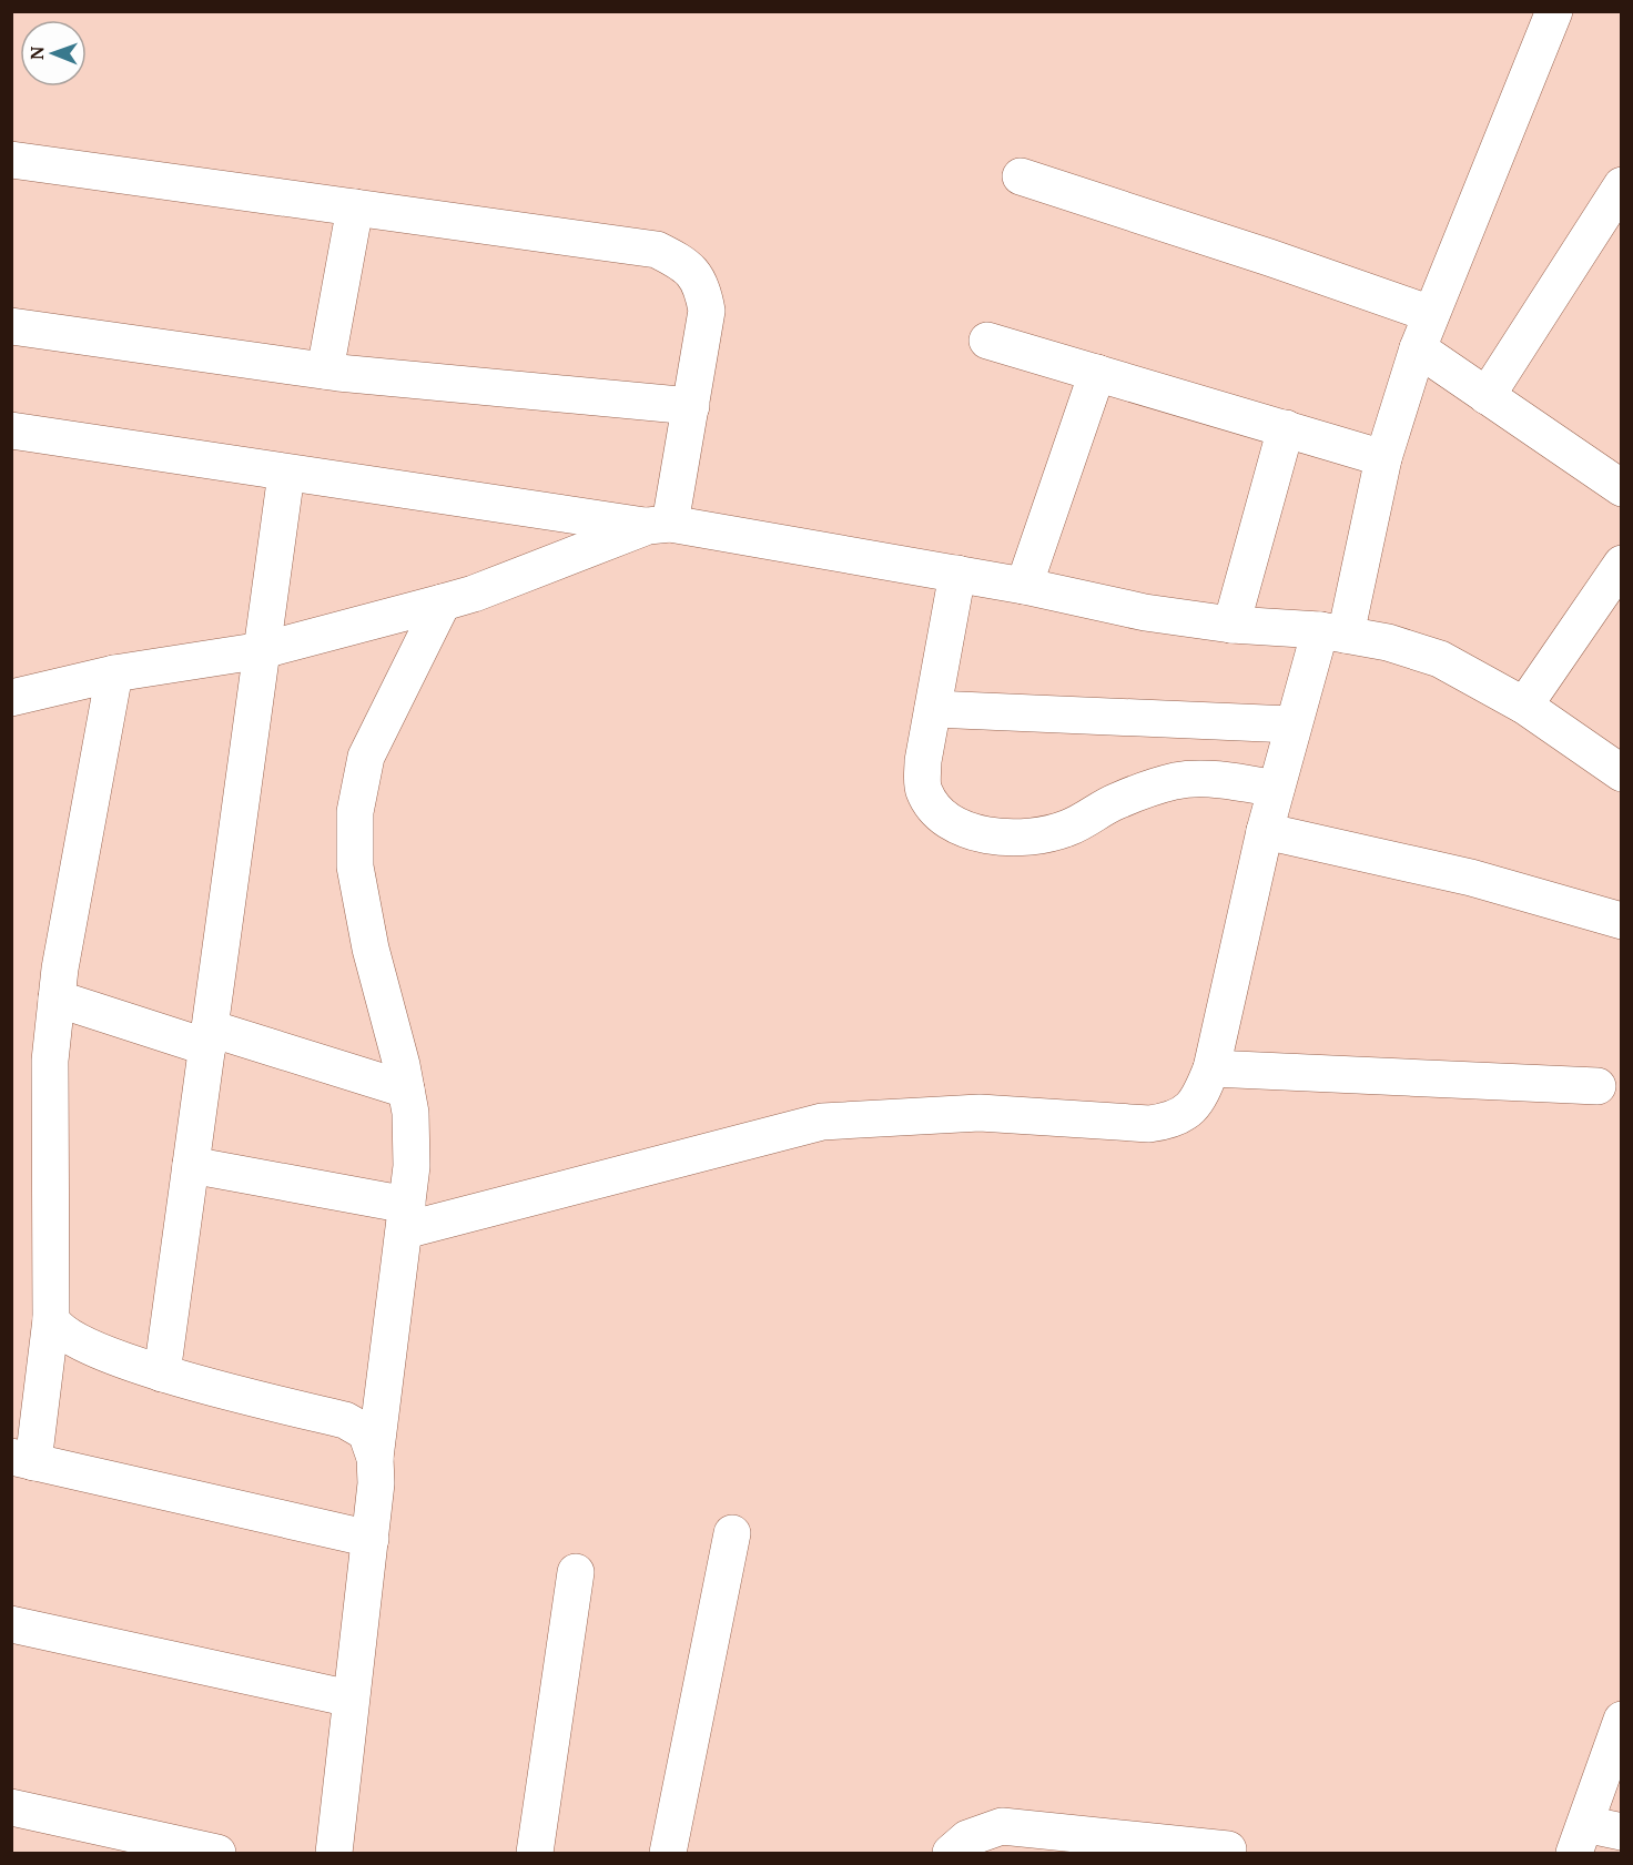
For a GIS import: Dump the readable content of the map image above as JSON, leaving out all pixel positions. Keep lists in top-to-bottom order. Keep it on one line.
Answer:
{"north":"left"}
